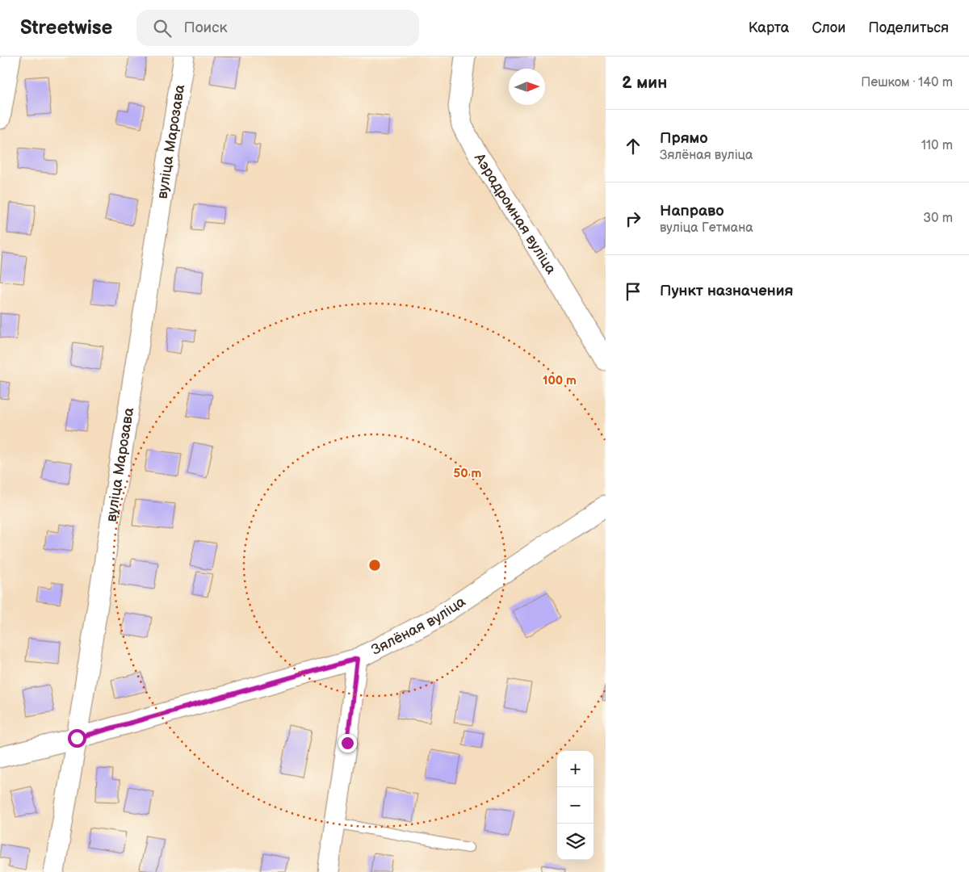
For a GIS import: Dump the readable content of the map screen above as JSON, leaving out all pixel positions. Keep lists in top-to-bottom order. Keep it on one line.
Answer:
{"streets":{"street":["вуліца Марозава","Аэрадромная вуліца","Зялёная вуліца"]},"crossings":[["вуліца Марозава","Зялёная вуліца"]],"north":"right","page":{"header":"Streetwise","search":"Поиск","nav":["Карта","Слои","Поделиться"],"heading":["2 мин","Пешком · 140 m"],"list":[["Прямо","Зялёная вуліца","110 m"],["Направо","вуліца Гетмана","30 m"],"Пункт назначения"],"map_buttons":["+","−"]},"rings":["100 m","50 m"]}
